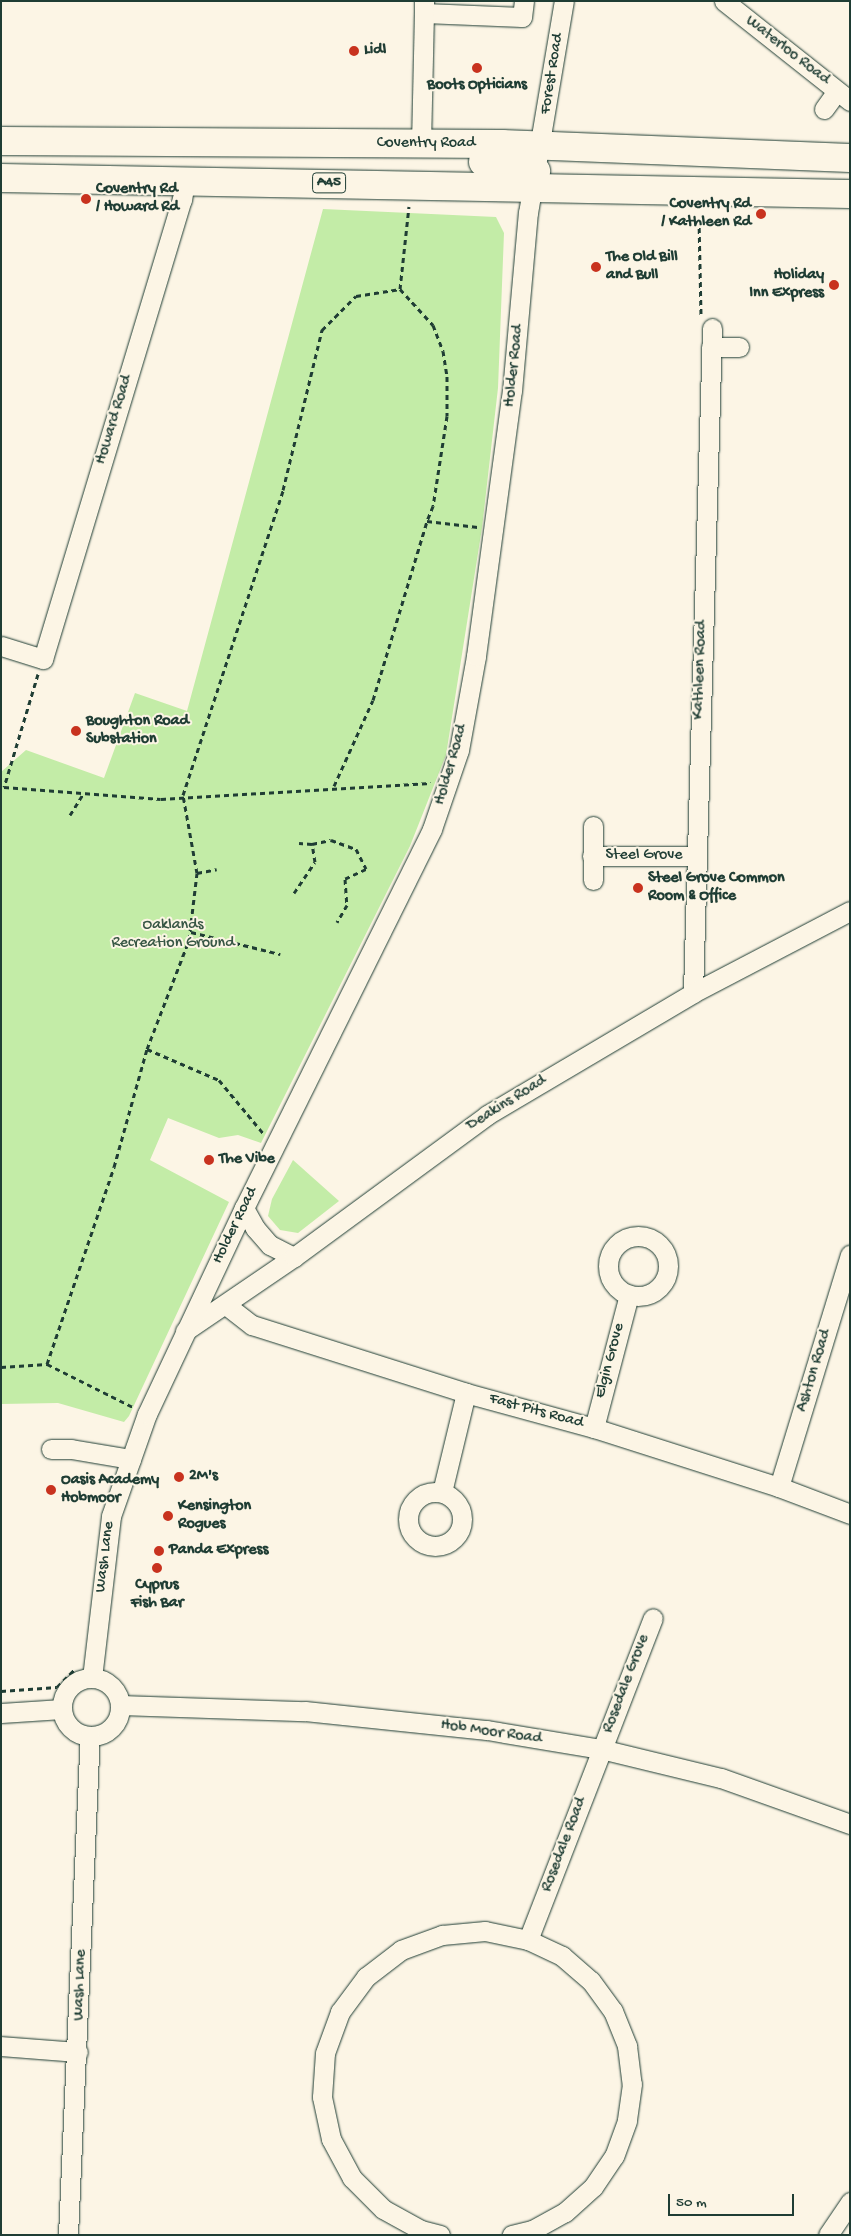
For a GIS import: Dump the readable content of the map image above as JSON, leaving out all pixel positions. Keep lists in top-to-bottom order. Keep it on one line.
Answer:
{"streets":{"highway":["Coventry Road","A45"],"street":["Waterloo Road","Forest Road","Holder Road","Howard Road","Kathleen Road","Steel Grove","Deakins Road","Elgin Grove","Ashton Road","Fast Pits Road","Wash Lane","Rosedale Grove","Hob Moor Road","Rosedale Road"]},"crossings":[["Forest Road","Coventry Road"],["Forest Road","Holder Road"],["Coventry Road","Holder Road"],["Coventry Road","Howard Road"],["Holder Road","Deakins Road"],["Holder Road","Wash Lane"],["Kathleen Road","Steel Grove"],["Kathleen Road","Deakins Road"],["Deakins Road","Fast Pits Road"],["Deakins Road","Wash Lane"],["Elgin Grove","Fast Pits Road"],["Ashton Road","Fast Pits Road"],["Wash Lane","Hob Moor Road"],["Rosedale Grove","Hob Moor Road"],["Rosedale Grove","Rosedale Road"],["Hob Moor Road","Rosedale Road"]],"parks":["Oaklands Recreation Ground"],"places":["Lidl","Boots Opticians","Coventry Rd / Howard Rd","Coventry Rd / Kathleen Rd","The Old Bill and Bull","Holiday Inn Express","Boughton Road Substation","Steel Grove Common Room & Office","The Vibe","2M's","Oasis Academy Hobmoor","Kensington Rogues","Panda Express","Cyprus Fish Bar"],"scale_bar":"50 m"}
